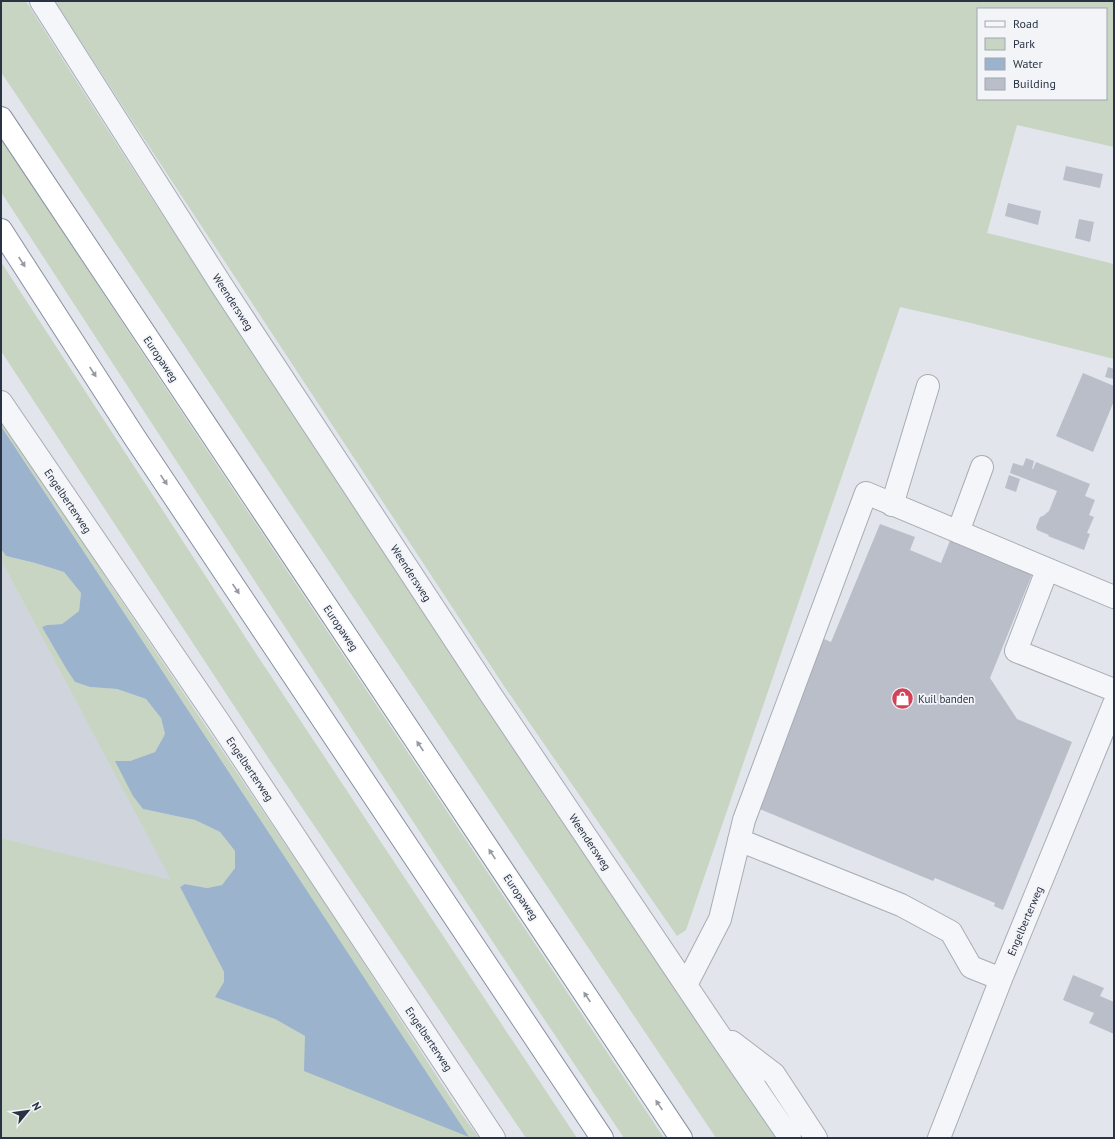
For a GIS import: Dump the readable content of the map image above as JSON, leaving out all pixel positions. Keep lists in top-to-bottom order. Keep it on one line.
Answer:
{"streets":{"highway":["Europaweg"],"street":["Weendersweg","Engelberterweg"]},"places":{"shop":["Kuil banden"]},"legend":["Road","Park","Water","Building"],"north":"top right"}
